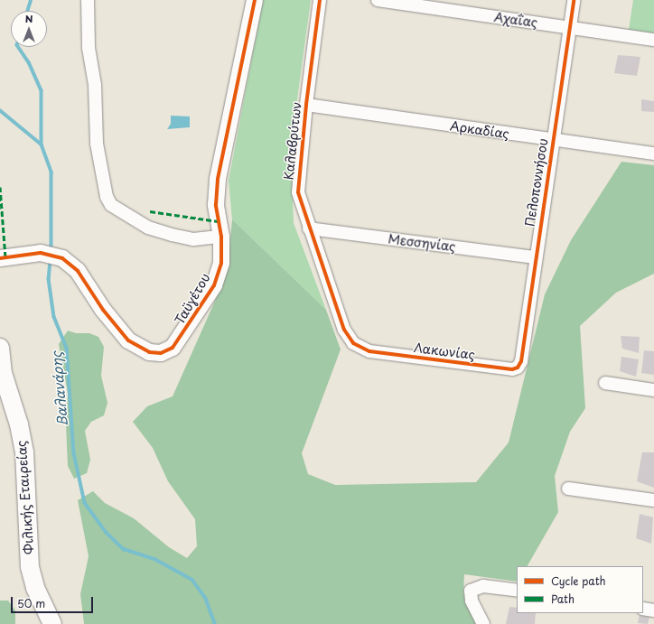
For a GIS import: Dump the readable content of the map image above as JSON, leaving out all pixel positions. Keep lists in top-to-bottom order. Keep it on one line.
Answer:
{"streets":{"main road":["Φιλικής Εταιρείας"],"street":["Αχαΐας","Αρκαδίας","Καλαβρύτων","Πελοποννήσου","Μεσσηνίας","Ταϋγέτου","Λακωνίας"]},"crossings":[["Αχαΐας","Πελοποννήσου"],["Αρκαδίας","Καλαβρύτων"],["Αρκαδίας","Πελοποννήσου"],["Καλαβρύτων","Μεσσηνίας"],["Καλαβρύτων","Λακωνίας"],["Πελοποννήσου","Μεσσηνίας"],["Πελοποννήσου","Λακωνίας"]],"water":["Βαλανάρης"],"legend":["Cycle path","Path"],"scale_bar":"50 m","north":"top"}
